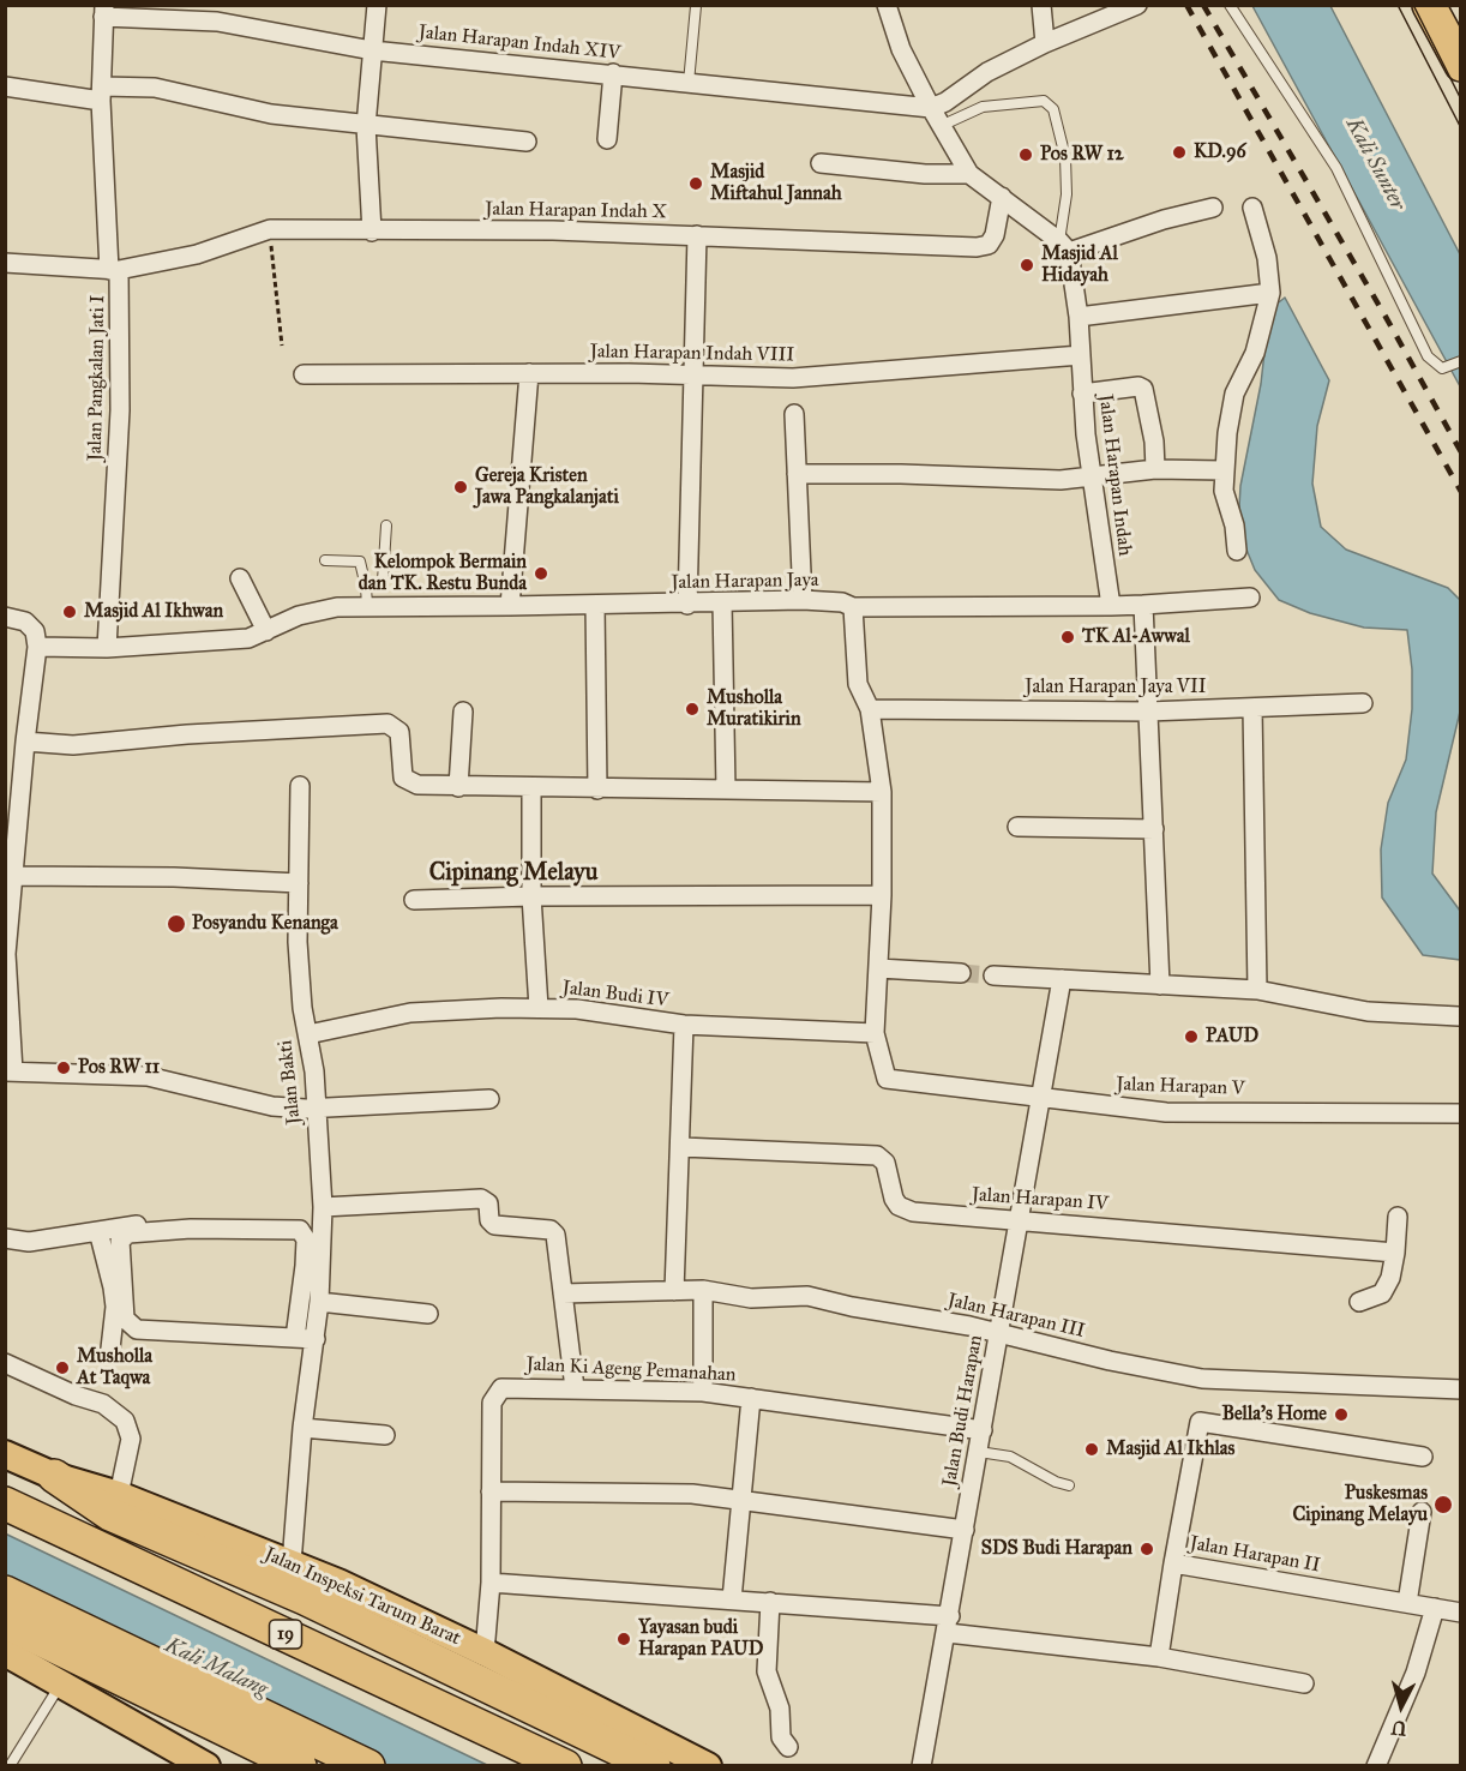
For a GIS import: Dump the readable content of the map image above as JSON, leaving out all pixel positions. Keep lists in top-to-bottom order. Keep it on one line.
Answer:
{"streets":{"highway":["19"],"main road":["Jalan Inspeksi Tarum Barat"],"street":["Jalan Harapan Indah XIV","Jalan Harapan Indah X","Jalan Harapan Indah VIII","Jalan Pangkalan Jati I","Jalan Harapan Indah","Jalan Harapan Jaya","Jalan Harapan Jaya VII","Jalan Budi IV","Jalan Bakti","Jalan Harapan V","Jalan Harapan IV","Jalan Harapan III","Jalan Ki Ageng Pemanahan","Jalan Budi Harapan","Jalan Harapan II"]},"crossings":[["Jalan Harapan Indah XIV","Jalan Pangkalan Jati I"],["Jalan Harapan Indah X","Jalan Pangkalan Jati I"],["Jalan Harapan Indah VIII","Jalan Harapan Indah"],["Jalan Pangkalan Jati I","Jalan Harapan Jaya"],["Jalan Harapan Indah","Jalan Harapan Jaya"],["Jalan Budi IV","Jalan Bakti"],["Jalan Budi IV","Jalan Harapan V"],["Jalan Bakti","Jalan Inspeksi Tarum Barat"],["Jalan Harapan V","Jalan Budi Harapan"],["Jalan Harapan IV","Jalan Budi Harapan"],["Jalan Harapan III","Jalan Budi Harapan"],["Jalan Ki Ageng Pemanahan","Jalan Budi Harapan"],["Jalan Ki Ageng Pemanahan","Jalan Inspeksi Tarum Barat"]],"districts":["Cipinang Melayu"],"water":["Kali Sunter","Kali Malang"],"places":["KD.96","Pos RW 12","Masjid Miftahul Jannah","Masjid Al Hidayah","Gereja Kristen Jawa Pangkalanjati","Kelompok Bermain dan TK. Restu Bunda","Masjid Al Ikhwan","TK Al-Awwal","Musholla Muratikirin","Posyandu Kenanga","PAUD","Pos RW 11","Musholla At Taqwa","Bella's Home","Masjid Al Ikhlas","Puskesmas Cipinang Melayu","SDS Budi Harapan","Yayasan budi Harapan PAUD"],"north":"bottom"}
